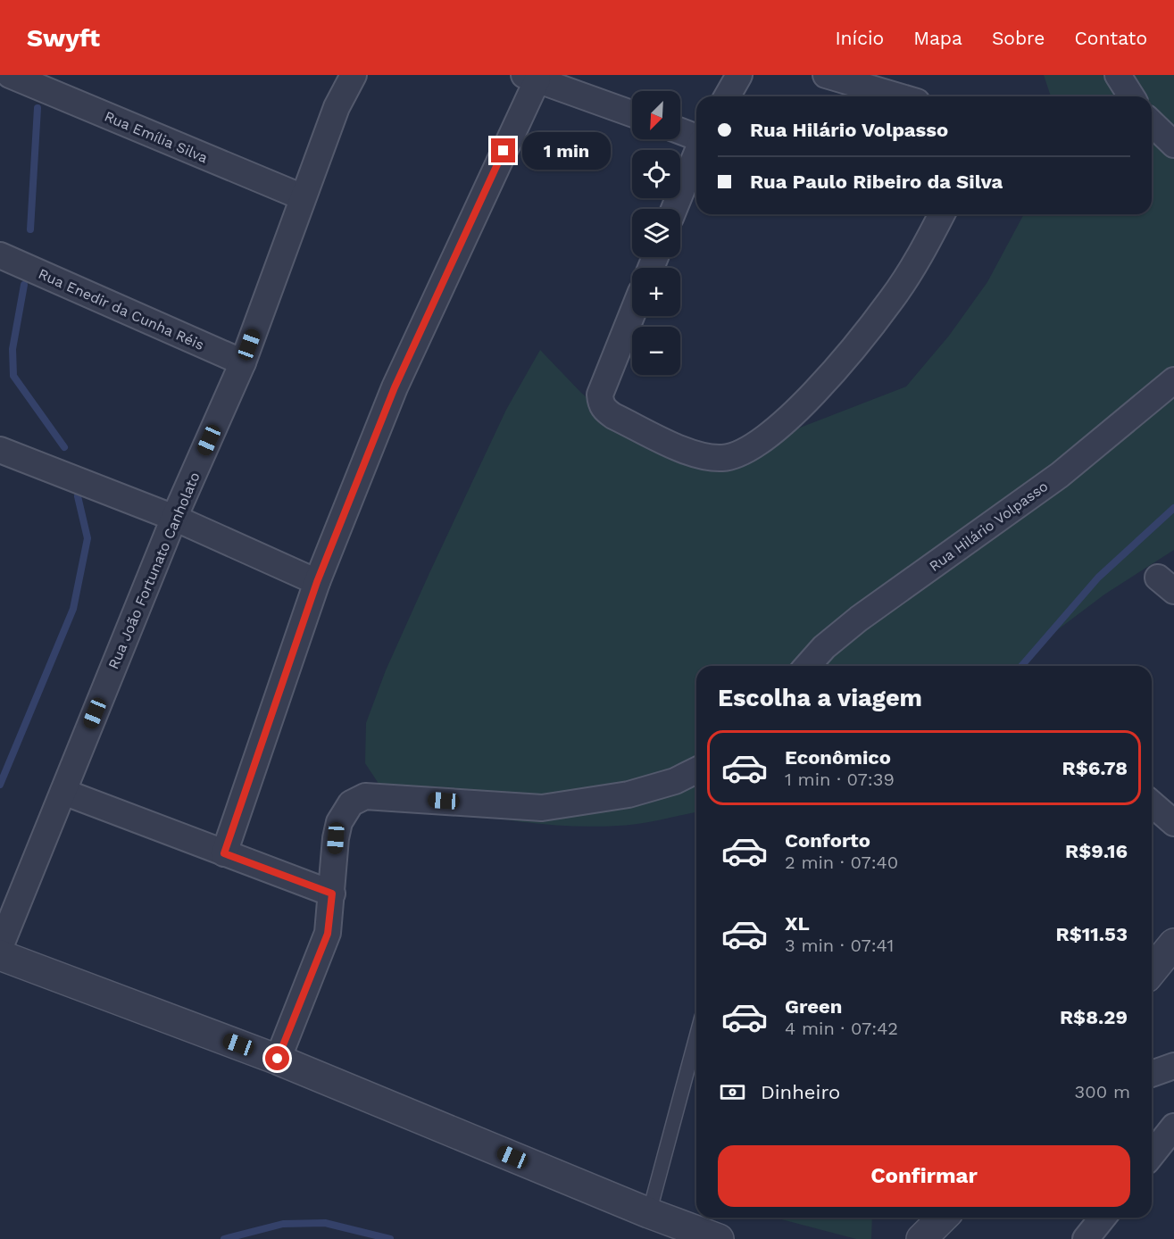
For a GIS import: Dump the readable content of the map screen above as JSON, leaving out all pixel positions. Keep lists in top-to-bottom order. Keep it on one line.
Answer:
{"streets":{"street":["Rua Emília Silva","Rua Enedir da Cunha Réis","Rua Hilário Volpasso","Rua João Fortunato Canholato"]},"crossings":[["Rua Emília Silva","Rua João Fortunato Canholato"],["Rua Enedir da Cunha Réis","Rua João Fortunato Canholato"]],"north":"bottom left","page":{"header":"Swyft","nav":["Início","Mapa","Sobre","Contato"],"map_buttons":["+","−"],"banner":["Rua Hilário Volpasso","Rua Paulo Ribeiro da Silva"],"bubble":"1 min","heading":"Escolha a viagem","list":[{"name":"Econômico","note":"1 min · 07:39","value":"R$6.78"},{"name":"Conforto","note":"2 min · 07:40","value":"R$9.16"},{"name":"XL","note":"3 min · 07:41","value":"R$11.53"},{"name":"Green","note":"4 min · 07:42","value":"R$8.29"}],"pay":["Dinheiro","300 m"],"buttons":"Confirmar"}}
